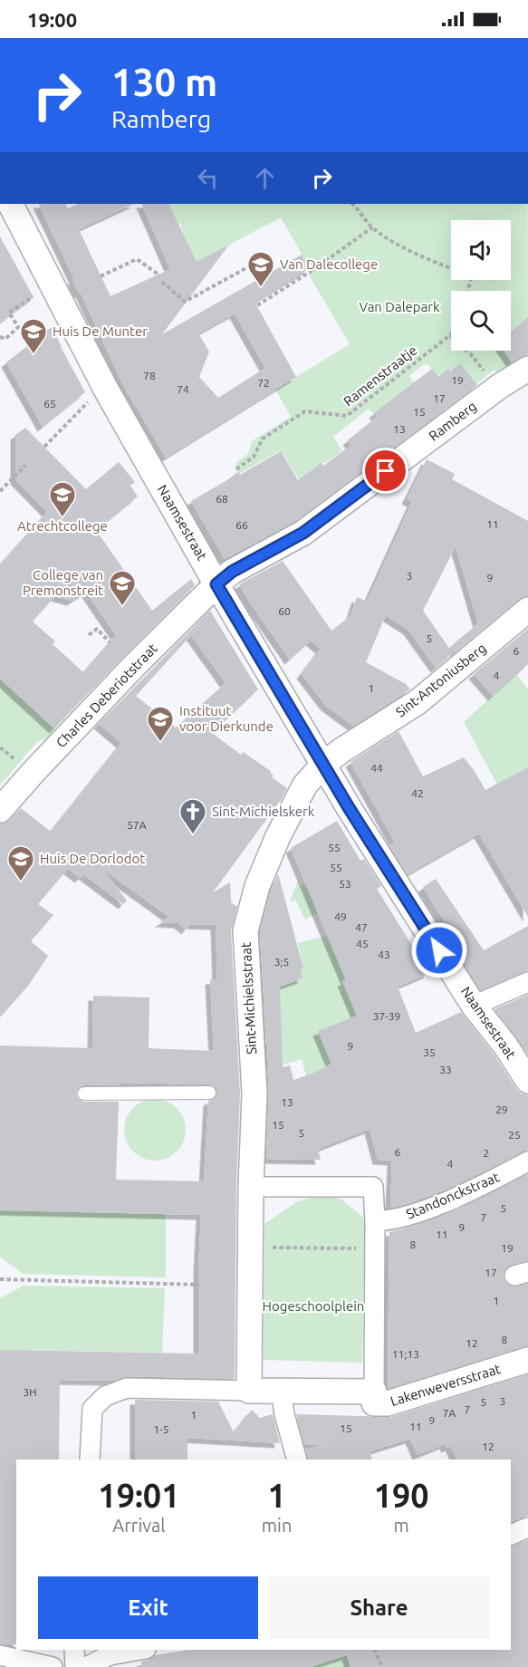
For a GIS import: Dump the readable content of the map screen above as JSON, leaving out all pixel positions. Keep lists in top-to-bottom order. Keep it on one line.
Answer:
{"streets":{"street":["Ramberg","Naamsestraat","Sint-Antoniusberg","Charles Deberiotstraat","Sint-Michielsstraat","Standonckstraat","Lakenweversstraat"],"path":["Ramenstraatje"]},"crossings":[["Ramberg","Naamsestraat"],["Ramberg","Charles Deberiotstraat"],["Naamsestraat","Sint-Antoniusberg"],["Naamsestraat","Charles Deberiotstraat"],["Naamsestraat","Sint-Michielsstraat"],["Sint-Antoniusberg","Sint-Michielsstraat"]],"parks":["Van Dalepark","Hogeschoolplein"],"places":{"school or university":["Van Dalecollege","Huis De Munter","Atrechtcollege","College van Premonstreit","Instituut voor Dierkunde","Huis De Dorlodot"],"church":["Sint-Michielskerk"]},"house_numbers":["78","19","72","74","17","65","15","13","68","11","66","3","9","60","5","6","4","1","44","42","57A","55","55","53","49","47","45","43","3;5","37-39","9","35","33","13","29","15","5","25","6","2","4","5","7","9","11","8","19","17","1","8","12","11;13","3H","3","5","7","7A","1","9","11","15","1-5","12"],"page":{"status":"19:00","turn":["130 m","Ramberg"],"eta":["19:01","Arrival","1","min","190","m"],"buttons":["Exit","Share"]}}
